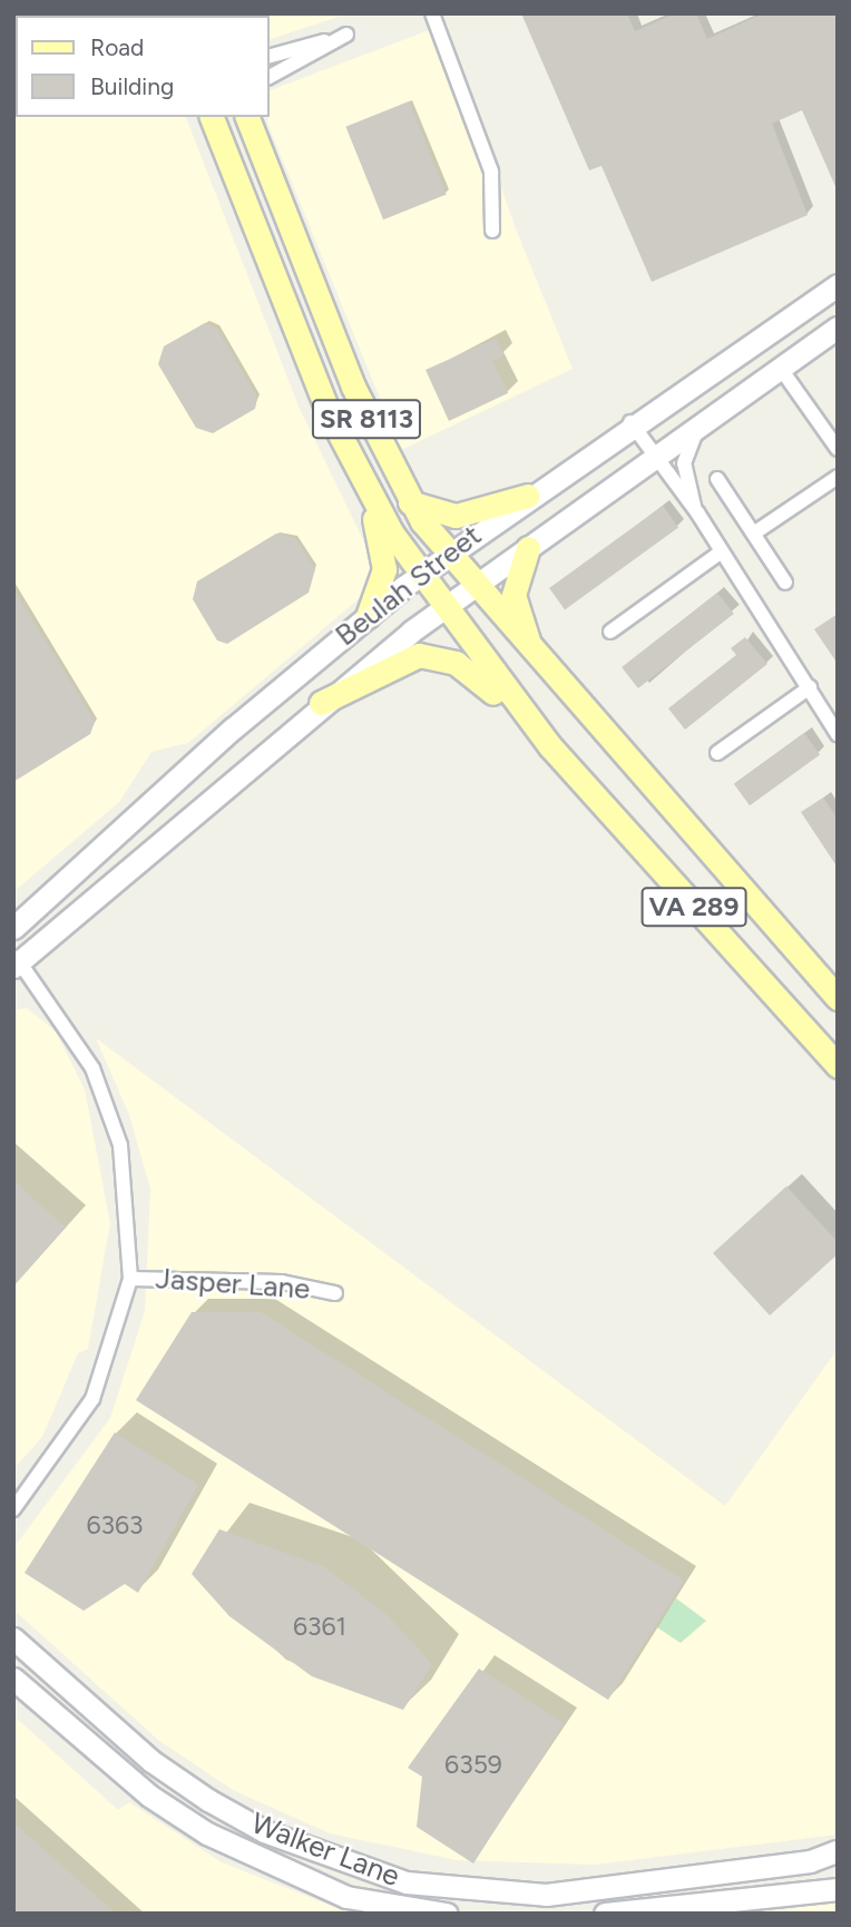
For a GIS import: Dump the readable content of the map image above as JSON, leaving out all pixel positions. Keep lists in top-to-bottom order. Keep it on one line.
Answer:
{"streets":{"main road":["SR 8113","Beulah Street","VA 289","Walker Lane"],"street":["Jasper Lane"]},"crossings":[["SR 8113","Beulah Street"],["SR 8113","VA 289"],["Beulah Street","VA 289"]],"house_numbers":["6363","6361","6359"],"legend":["Road","Building"]}
